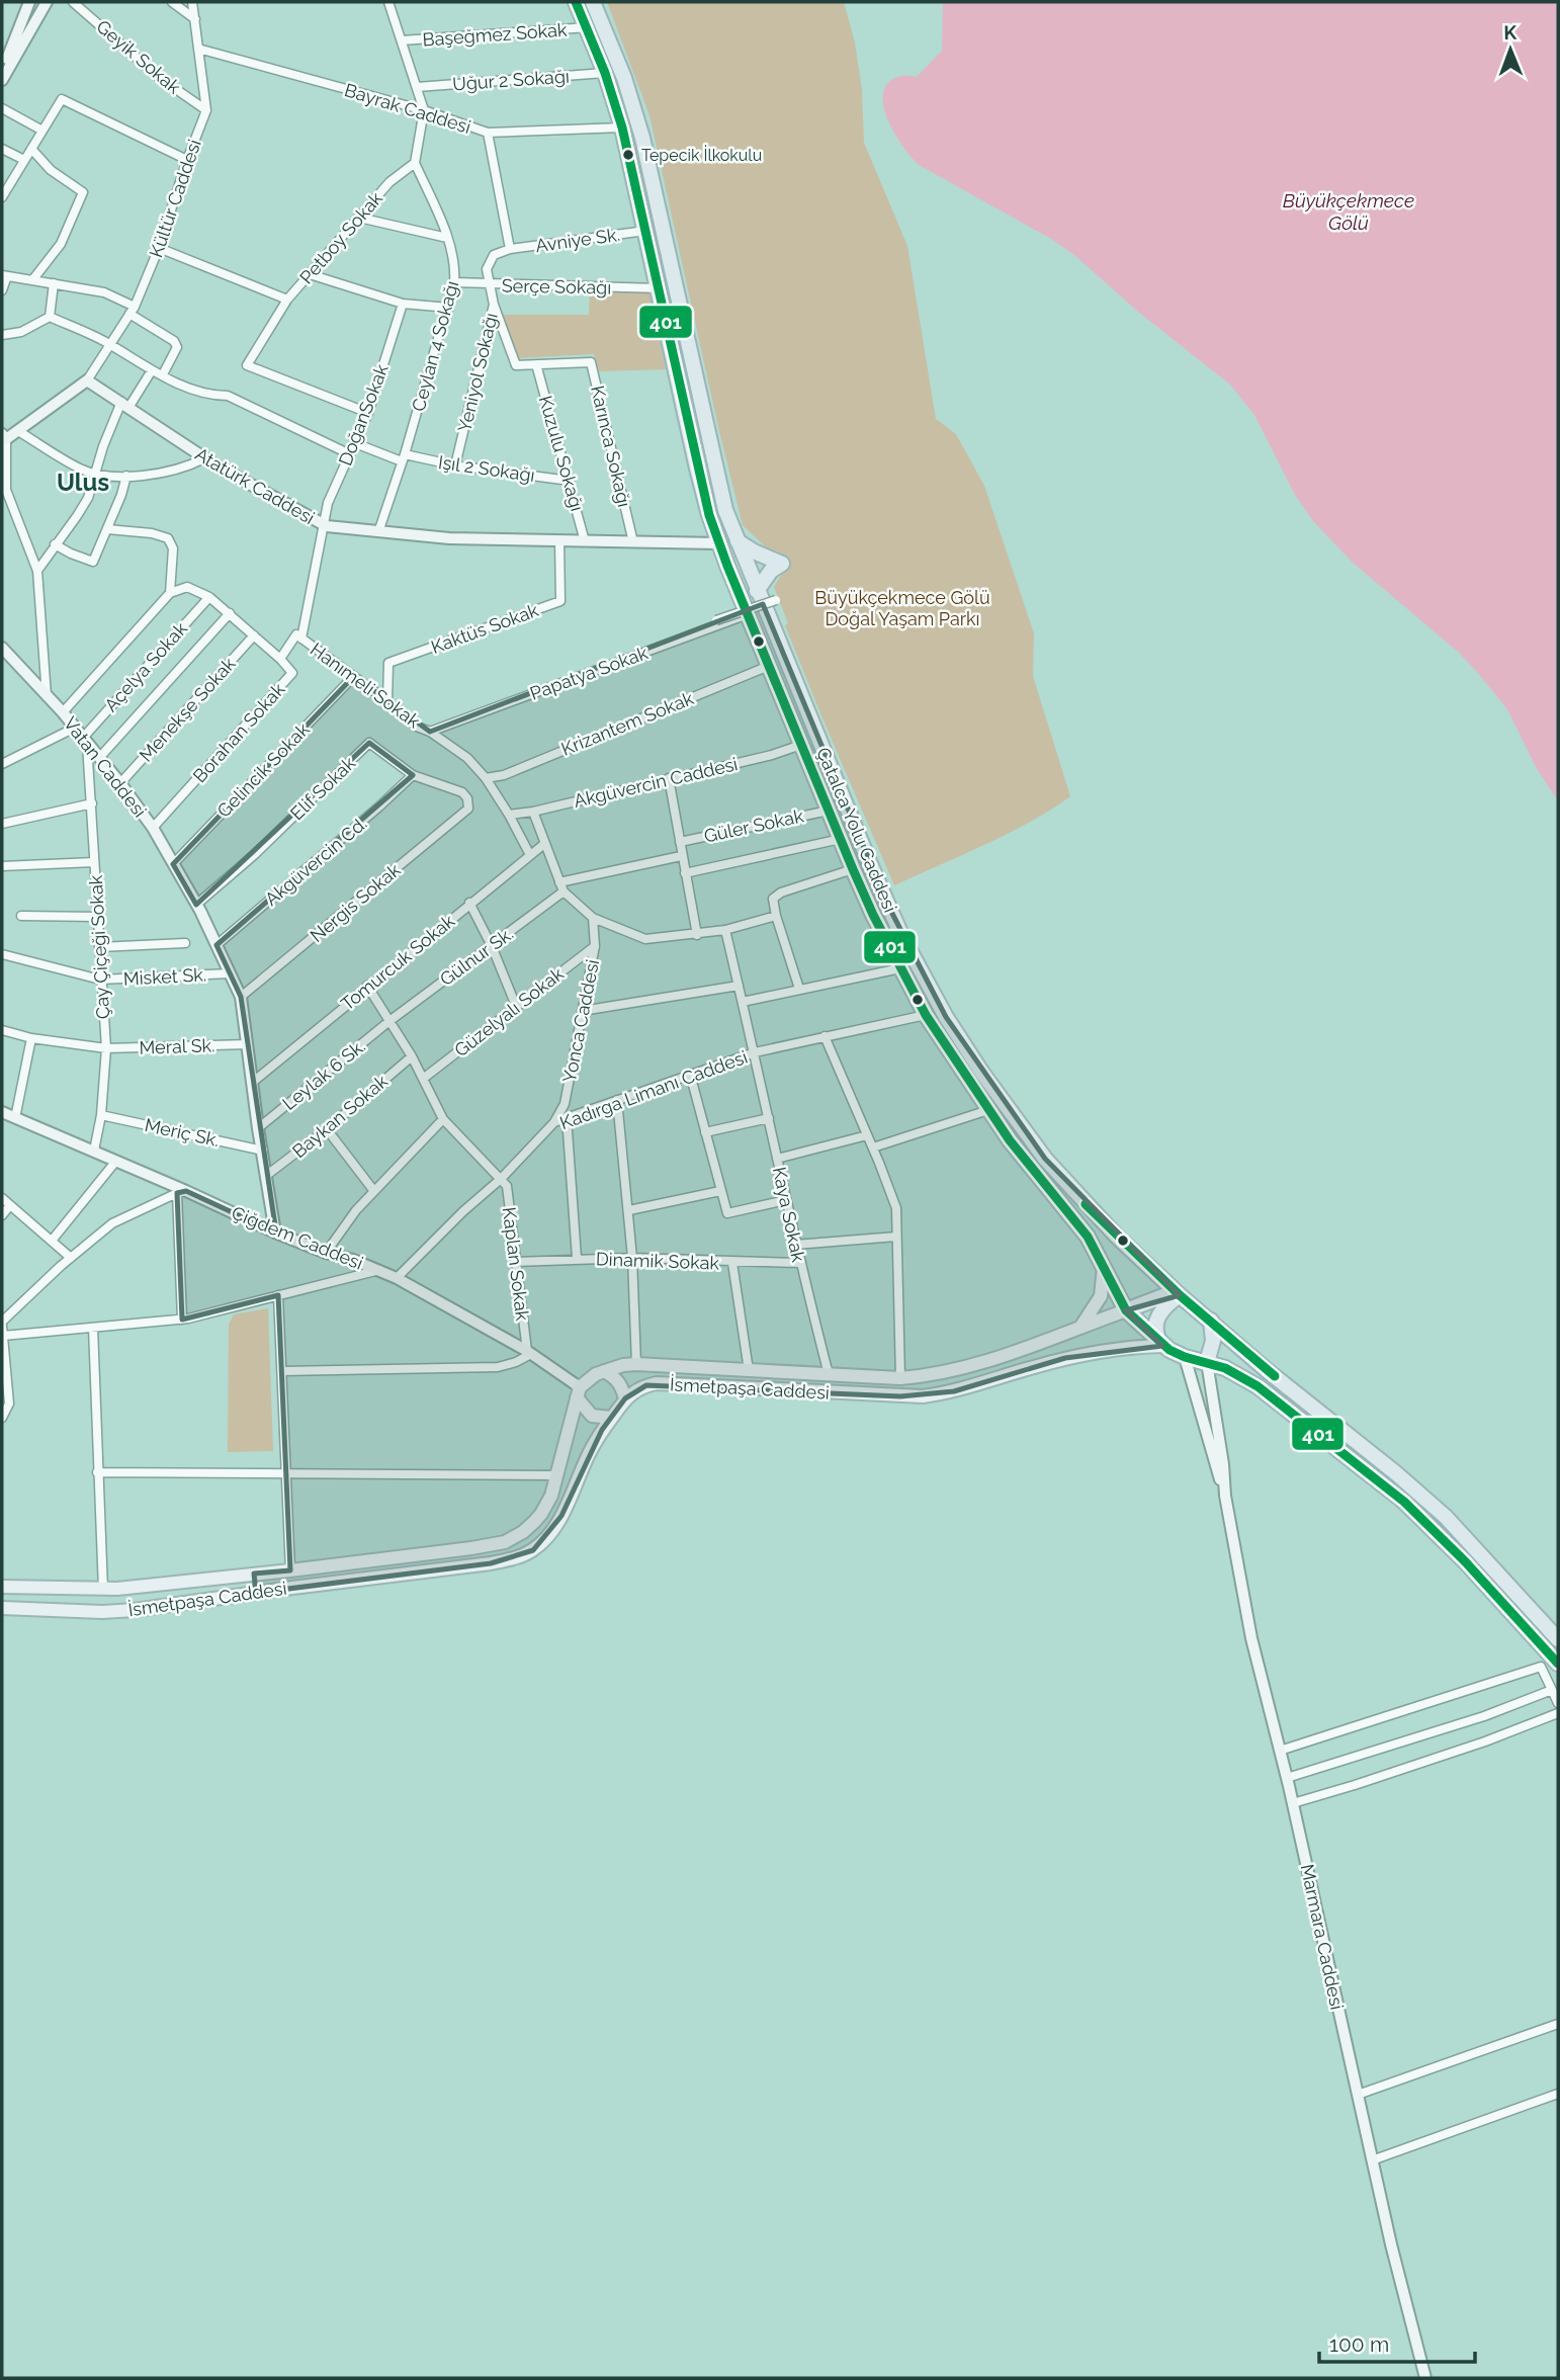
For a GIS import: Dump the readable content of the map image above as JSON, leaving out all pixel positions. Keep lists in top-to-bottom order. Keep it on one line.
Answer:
{"streets":{"highway":["Çatalca Yolu Caddesi"],"main road":["Atatürk Caddesi","Vatan Caddesi","Çiğdem Caddesi","İsmetpaşa Caddesi","Marmara Caddesi"],"street":["Başeğmez Sokak","Geyik Sokak","Uğur 2 Sokağı","Bayrak Caddesi","Kültür Caddesi","Petboy Sokak","Avniye Sk.","Serçe Sokağı","Ceylan 4 Sokağı","Yeniyol Sokağı","DoğanSokak","Karınca Sokağı","Kuzulu Sokağı","Işıl 2 Sokağı","Kaktüs Sokak","Açelya Sokak","Papatya Sokak","Hanımeli Sokak","Menekşe Sokak","Krizantem Sokak","Borahan Sokak","Gelincik Sokak","Akgüvercin Caddesi","Elif Sokak","Güler Sokak","Akgüvercin Cd.","Nergis Sokak","Çay Çiçeği Sokak","Gülnur Sk.","Tomurcuk Sokak","Misket Sk.","Güzelyalı Sokak","Yonca Caddesi","Meral Sk.","Leylak 6 Sk.","Kadırga Limanı Caddesi","Baykan Sokak","Meriç Sk.","Kaya Sokak","Dinamik Sokak","Kaplan Sokak"]},"crossings":[["Başeğmez Sokak","Çatalca Yolu Caddesi"],["Geyik Sokak","Kültür Caddesi"],["Uğur 2 Sokağı","Çatalca Yolu Caddesi"],["Bayrak Caddesi","Kültür Caddesi"],["Bayrak Caddesi","Çatalca Yolu Caddesi"],["Kültür Caddesi","Atatürk Caddesi"],["Petboy Sokak","Ceylan 4 Sokağı"],["Petboy Sokak","DoğanSokak"],["Avniye Sk.","Yeniyol Sokağı"],["Avniye Sk.","Çatalca Yolu Caddesi"],["Serçe Sokağı","Ceylan 4 Sokağı"],["Serçe Sokağı","Yeniyol Sokağı"],["Serçe Sokağı","Çatalca Yolu Caddesi"],["Ceylan 4 Sokağı","Işıl 2 Sokağı"],["Ceylan 4 Sokağı","Atatürk Caddesi"],["Yeniyol Sokağı","Karınca Sokağı"],["Yeniyol Sokağı","Işıl 2 Sokağı"],["DoğanSokak","Işıl 2 Sokağı"],["DoğanSokak","Atatürk Caddesi"],["DoğanSokak","Hanımeli Sokak"],["Karınca Sokağı","Kuzulu Sokağı"],["Karınca Sokağı","Atatürk Caddesi"],["Kuzulu Sokağı","Işıl 2 Sokağı"],["Kuzulu Sokağı","Atatürk Caddesi"],["Atatürk Caddesi","Kaktüs Sokak"],["Atatürk Caddesi","Hanımeli Sokak"],["Atatürk Caddesi","Çatalca Yolu Caddesi"],["Kaktüs Sokak","Hanımeli Sokak"],["Açelya Sokak","Vatan Caddesi"],["Açelya Sokak","Çay Çiçeği Sokak"],["Papatya Sokak","Hanımeli Sokak"],["Papatya Sokak","Çatalca Yolu Caddesi"],["Hanımeli Sokak","Krizantem Sokak"],["Hanımeli Sokak","Borahan Sokak"],["Hanımeli Sokak","Gelincik Sokak"],["Hanımeli Sokak","Akgüvercin Caddesi"],["Hanımeli Sokak","Tomurcuk Sokak"],["Menekşe Sokak","Vatan Caddesi"],["Krizantem Sokak","Çatalca Yolu Caddesi"],["Borahan Sokak","Vatan Caddesi"],["Vatan Caddesi","Gelincik Sokak"],["Vatan Caddesi","Elif Sokak"],["Vatan Caddesi","Akgüvercin Cd."],["Vatan Caddesi","Nergis Sokak"],["Vatan Caddesi","Çay Çiçeği Sokak"],["Vatan Caddesi","Tomurcuk Sokak"],["Vatan Caddesi","Misket Sk."],["Vatan Caddesi","Meral Sk."],["Vatan Caddesi","Leylak 6 Sk."],["Vatan Caddesi","Baykan Sokak"],["Vatan Caddesi","Meriç Sk."],["Vatan Caddesi","Çiğdem Caddesi"],["Akgüvercin Caddesi","Çatalca Yolu Caddesi"],["Elif Sokak","Akgüvercin Cd."],["Elif Sokak","Nergis Sokak"],["Güler Sokak","Çatalca Yolu Caddesi"],["Çatalca Yolu Caddesi","Kadırga Limanı Caddesi"],["Çatalca Yolu Caddesi","İsmetpaşa Caddesi"],["Çay Çiçeği Sokak","Misket Sk."],["Çay Çiçeği Sokak","Meral Sk."],["Çay Çiçeği Sokak","Meriç Sk."],["Çay Çiçeği Sokak","Çiğdem Caddesi"],["Gülnur Sk.","Leylak 6 Sk."],["Güzelyalı Sokak","Yonca Caddesi"],["Yonca Caddesi","Kadırga Limanı Caddesi"],["Kadırga Limanı Caddesi","Kaya Sokak"],["Kadırga Limanı Caddesi","Çiğdem Caddesi"],["Kadırga Limanı Caddesi","Kaplan Sokak"],["Kaya Sokak","Dinamik Sokak"],["Kaya Sokak","İsmetpaşa Caddesi"],["Çiğdem Caddesi","Kaplan Sokak"],["Çiğdem Caddesi","İsmetpaşa Caddesi"],["Dinamik Sokak","Kaplan Sokak"]],"districts":["Ulus"],"water":["Büyükçekmece Gölü"],"parks":["Büyükçekmece Gölü Doğal Yaşam Parkı"],"places":["Tepecik İlkokulu"],"lines":["transit line 401"],"scale_bar":"100 m","north":"top"}
